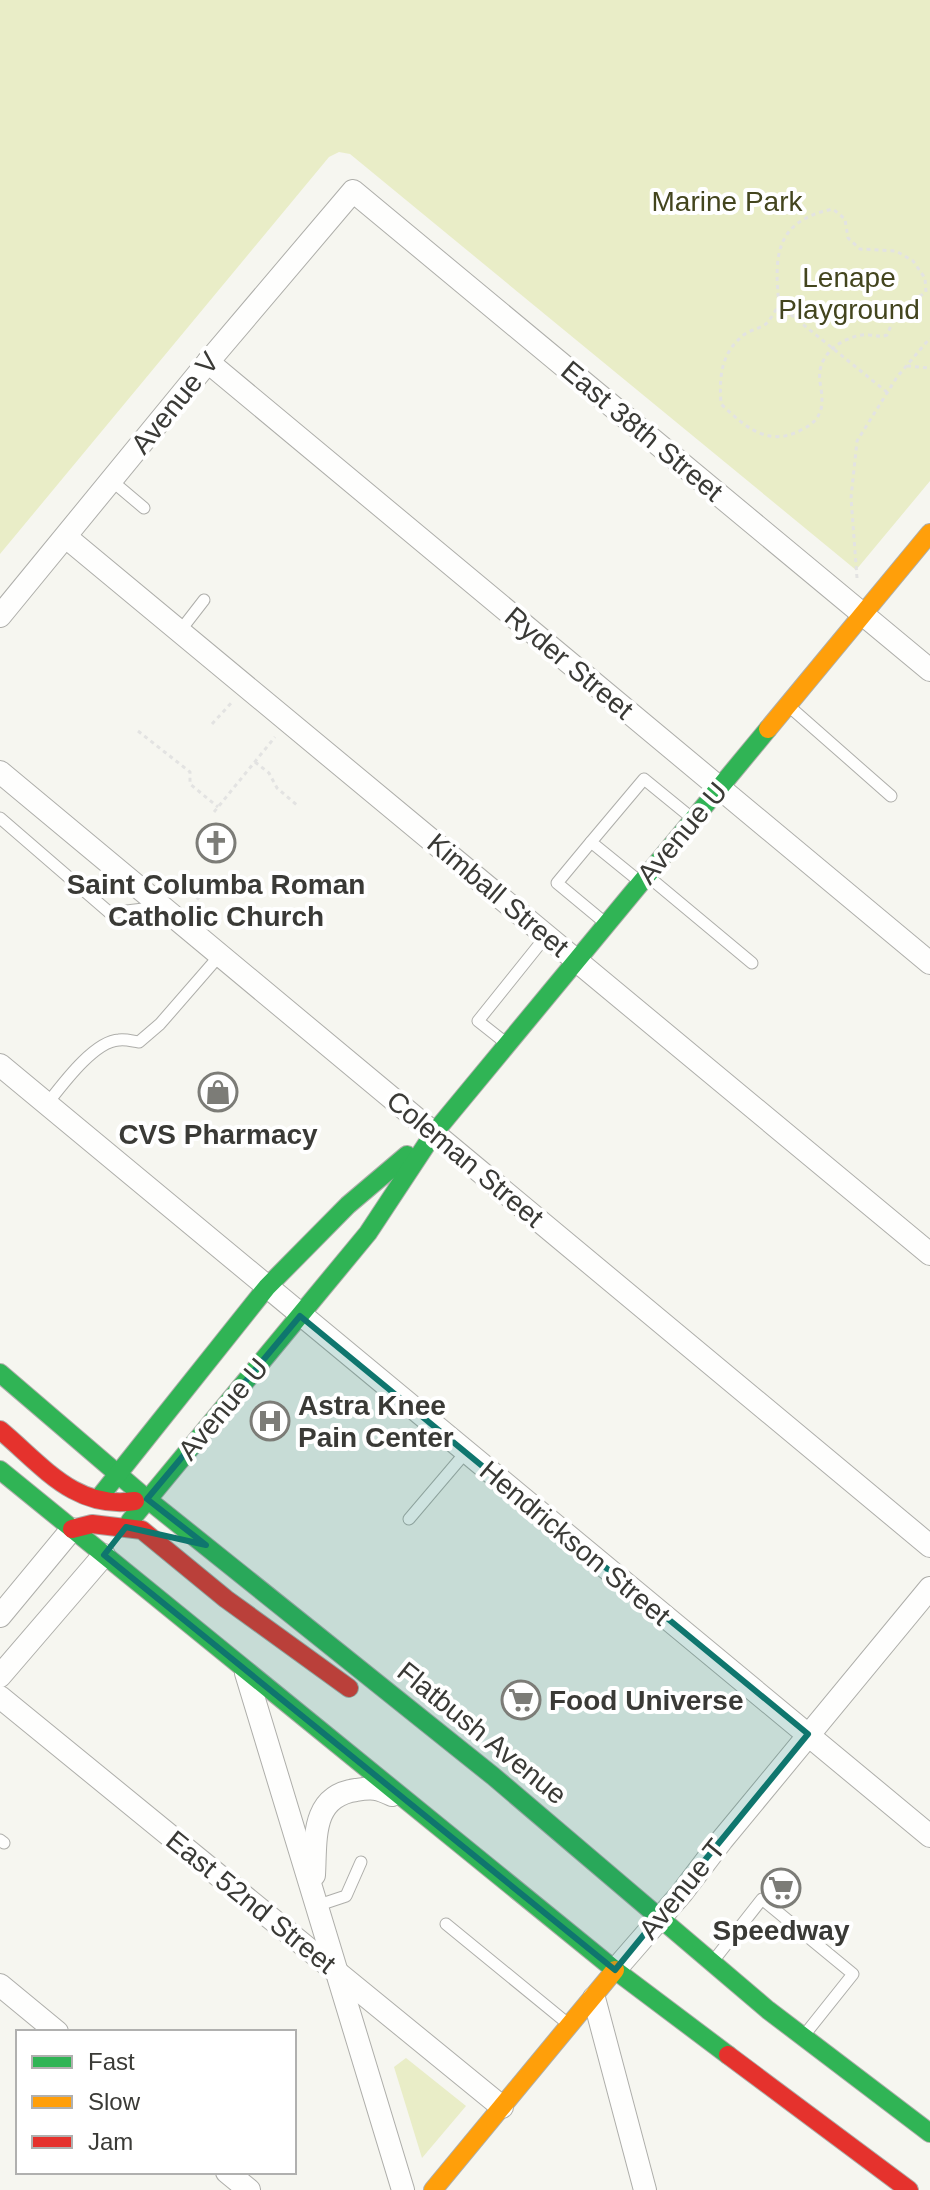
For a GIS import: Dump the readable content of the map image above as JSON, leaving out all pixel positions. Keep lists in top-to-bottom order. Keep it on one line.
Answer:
{"streets":{"main road":["Avenue U","Flatbush Avenue","Avenue T"],"street":["Avenue V","East 38th Street","Ryder Street","Kimball Street","Coleman Street","Hendrickson Street","East 52nd Street"]},"crossings":[["Avenue V","East 38th Street"],["Avenue V","Ryder Street"],["Avenue V","Kimball Street"],["East 38th Street","Avenue U"],["Ryder Street","Avenue U"],["Avenue U","Kimball Street"],["Avenue U","Coleman Street"],["Avenue U","Hendrickson Street"],["Avenue U","Flatbush Avenue"],["Hendrickson Street","Avenue T"],["Flatbush Avenue","Avenue T"],["Avenue T","East 52nd Street"]],"parks":["Marine Park","Lenape Playground"],"places":{"church":["Saint Columba Roman Catholic Church"],"shop":["CVS Pharmacy"],"hospital":["Astra Knee Pain Center"],"supermarket":["Food Universe","Speedway"]},"legend":["Fast","Slow","Jam"]}
